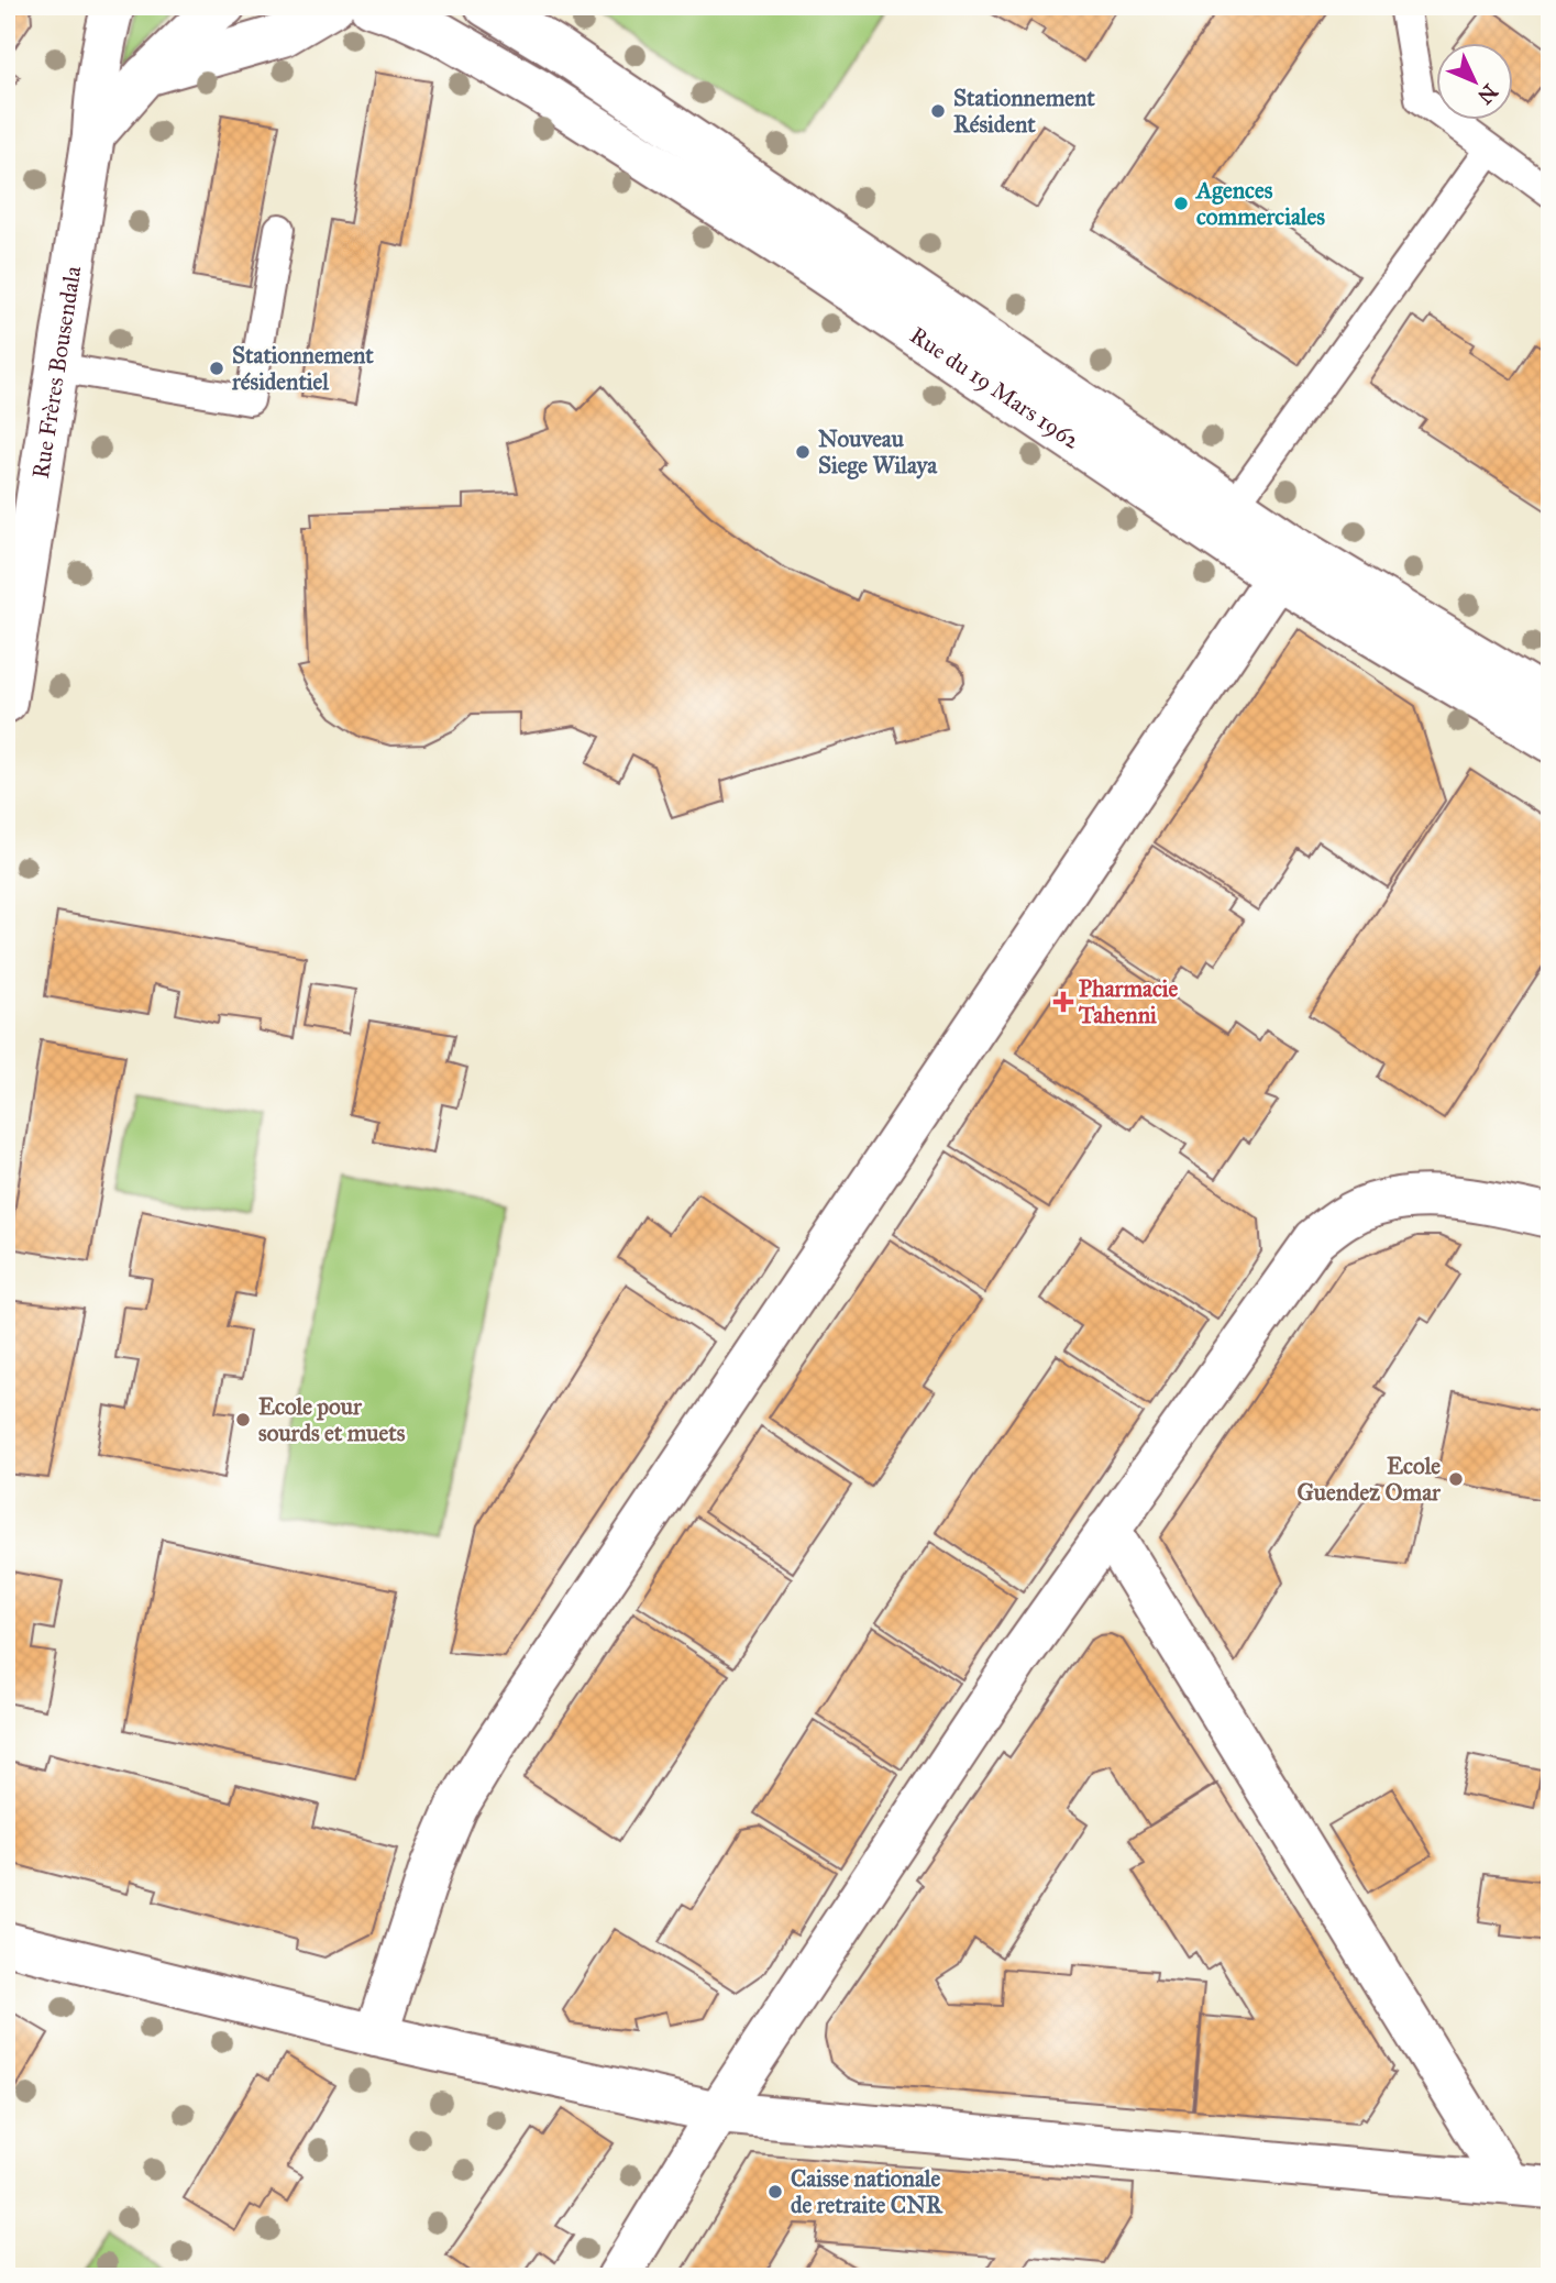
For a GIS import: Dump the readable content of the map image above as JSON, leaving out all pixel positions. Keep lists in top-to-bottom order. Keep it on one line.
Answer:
{"streets":{"street":["Rue Frères Bousendala","Rue du 19 Mars 1962"]},"places":{"other":["Stationnement Résident","Agences commerciales","Stationnement résidentiel","Nouveau Siege Wilaya","Ecole pour sourds et muets","Ecole Guendez Omar","Caisse nationale de retraite CNR"],"health":["Pharmacie Tahenni"]},"north":"bottom right"}
